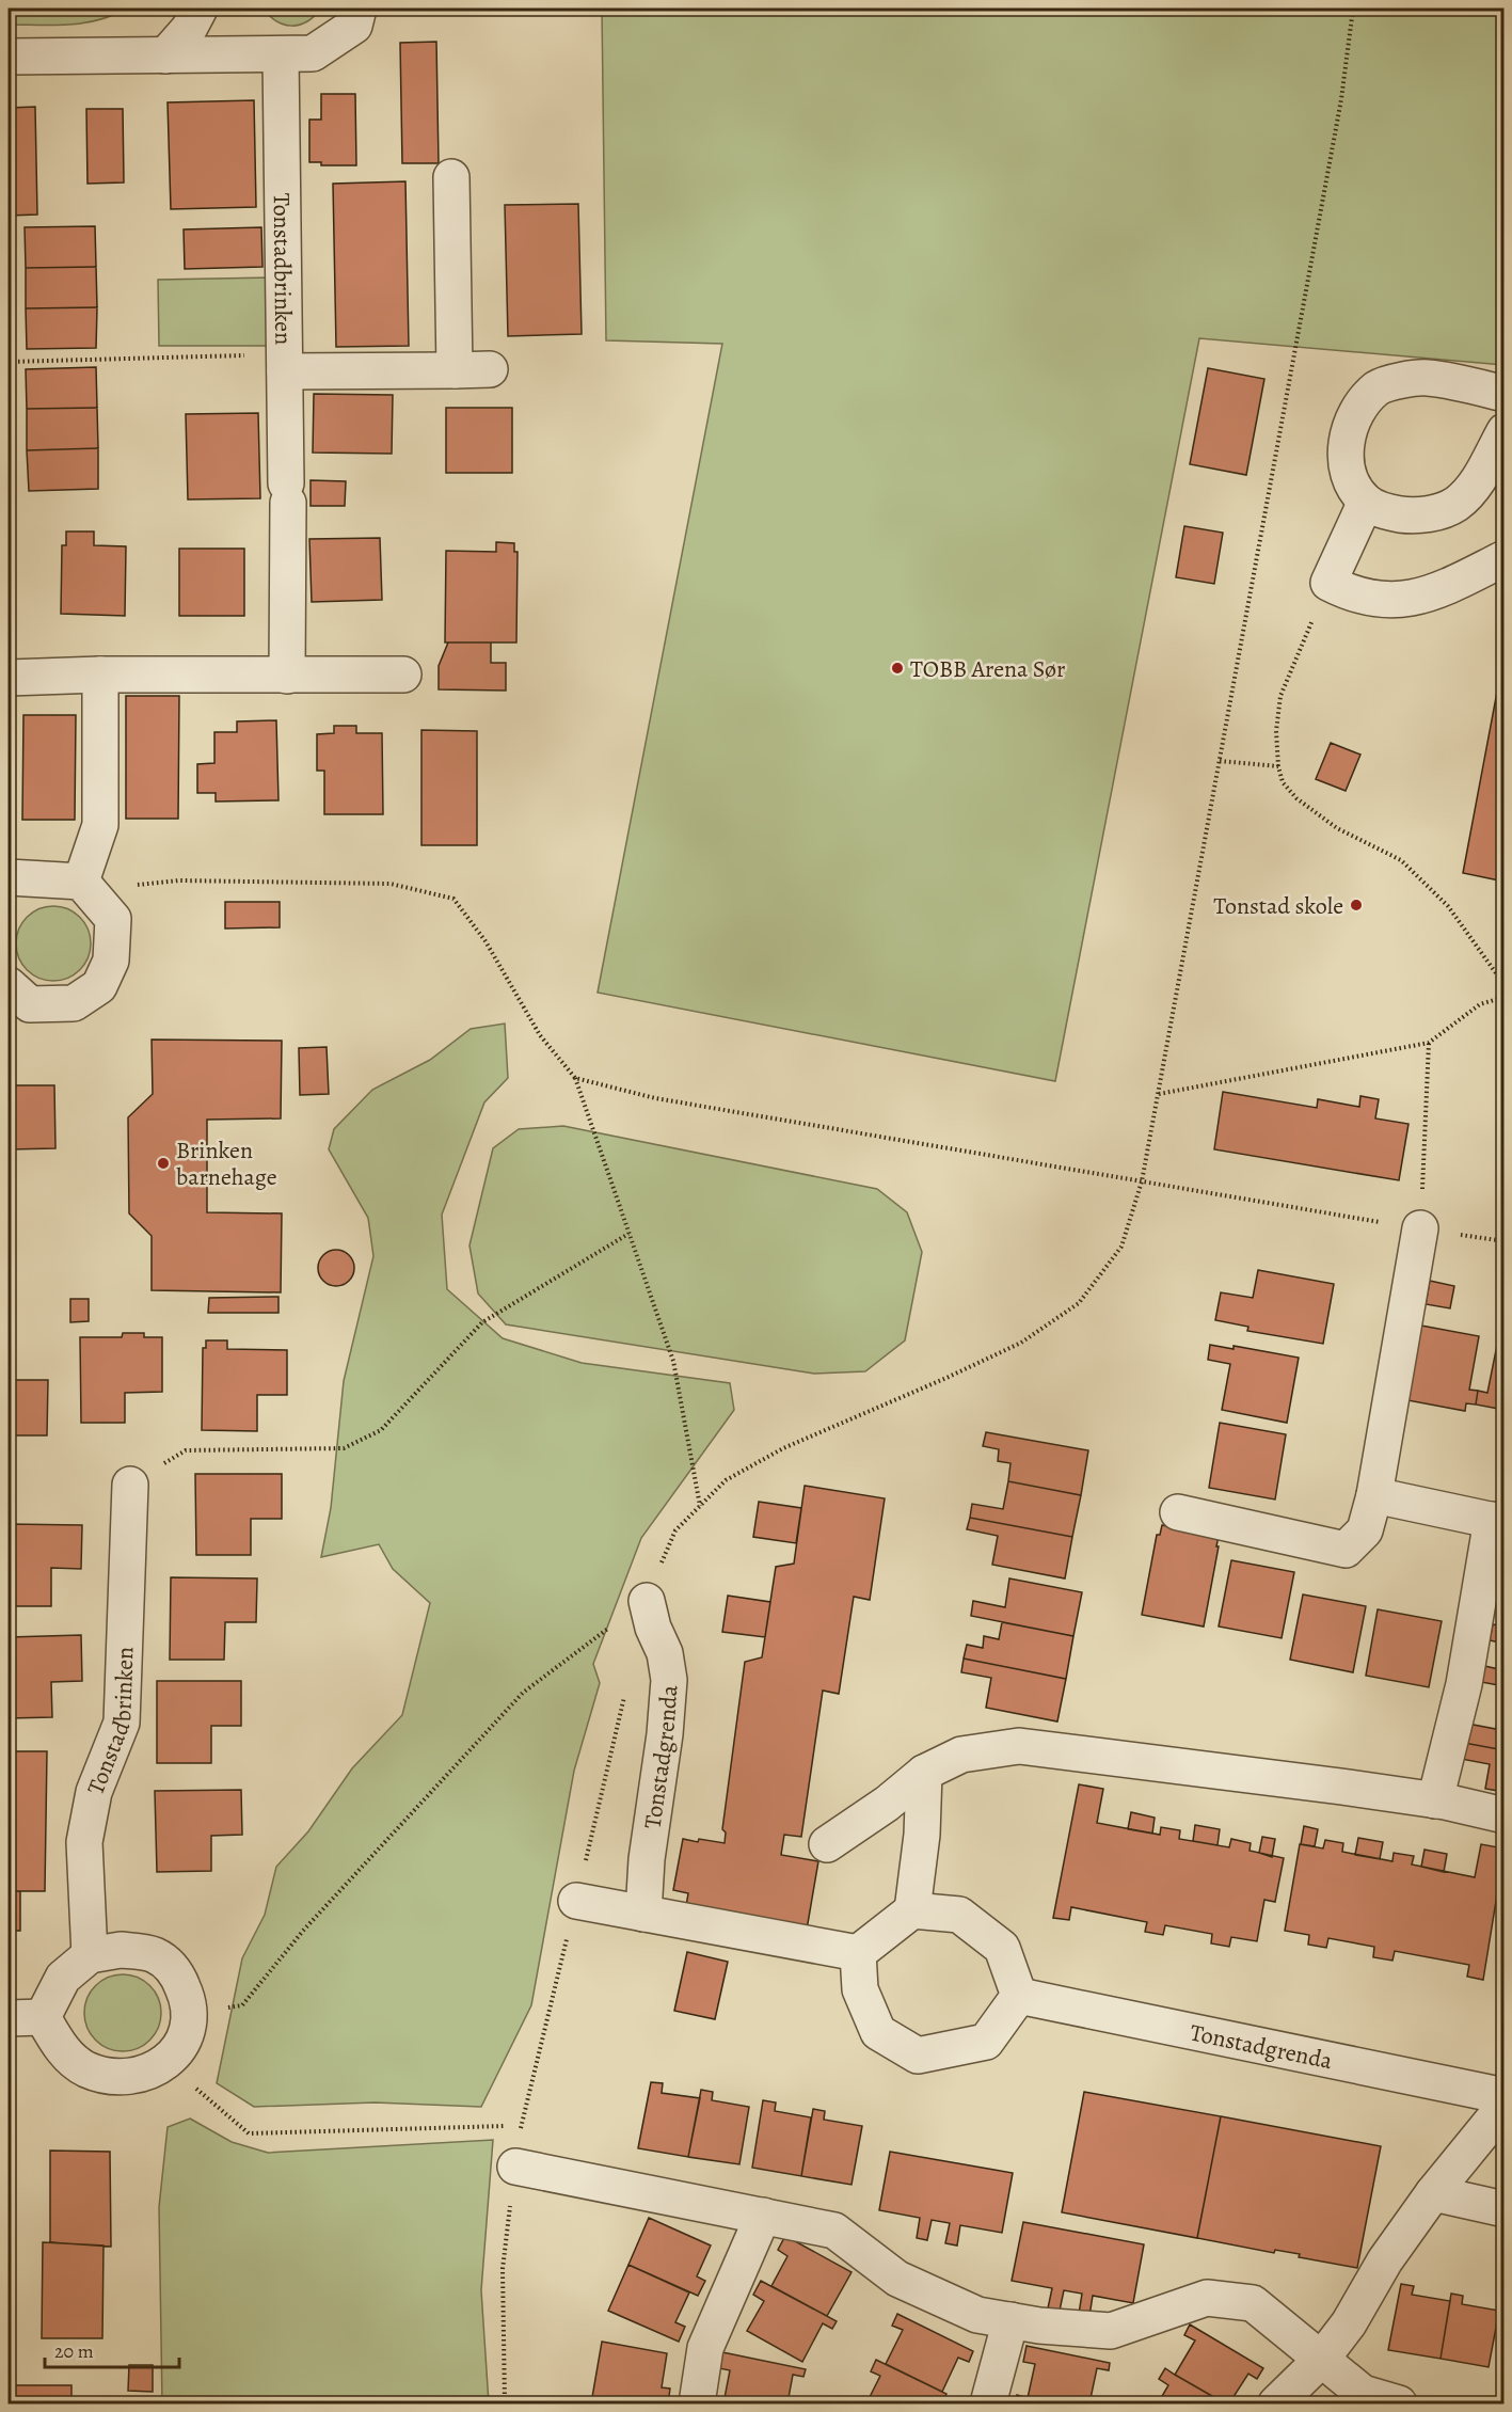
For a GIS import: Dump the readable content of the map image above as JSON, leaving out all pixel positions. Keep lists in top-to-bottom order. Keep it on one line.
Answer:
{"streets":{"street":["Tonstadbrinken","Tonstadgrenda"]},"places":["TOBB Arena Sør","Tonstad skole","Brinken barnehage"],"scale_bar":"20 m"}
